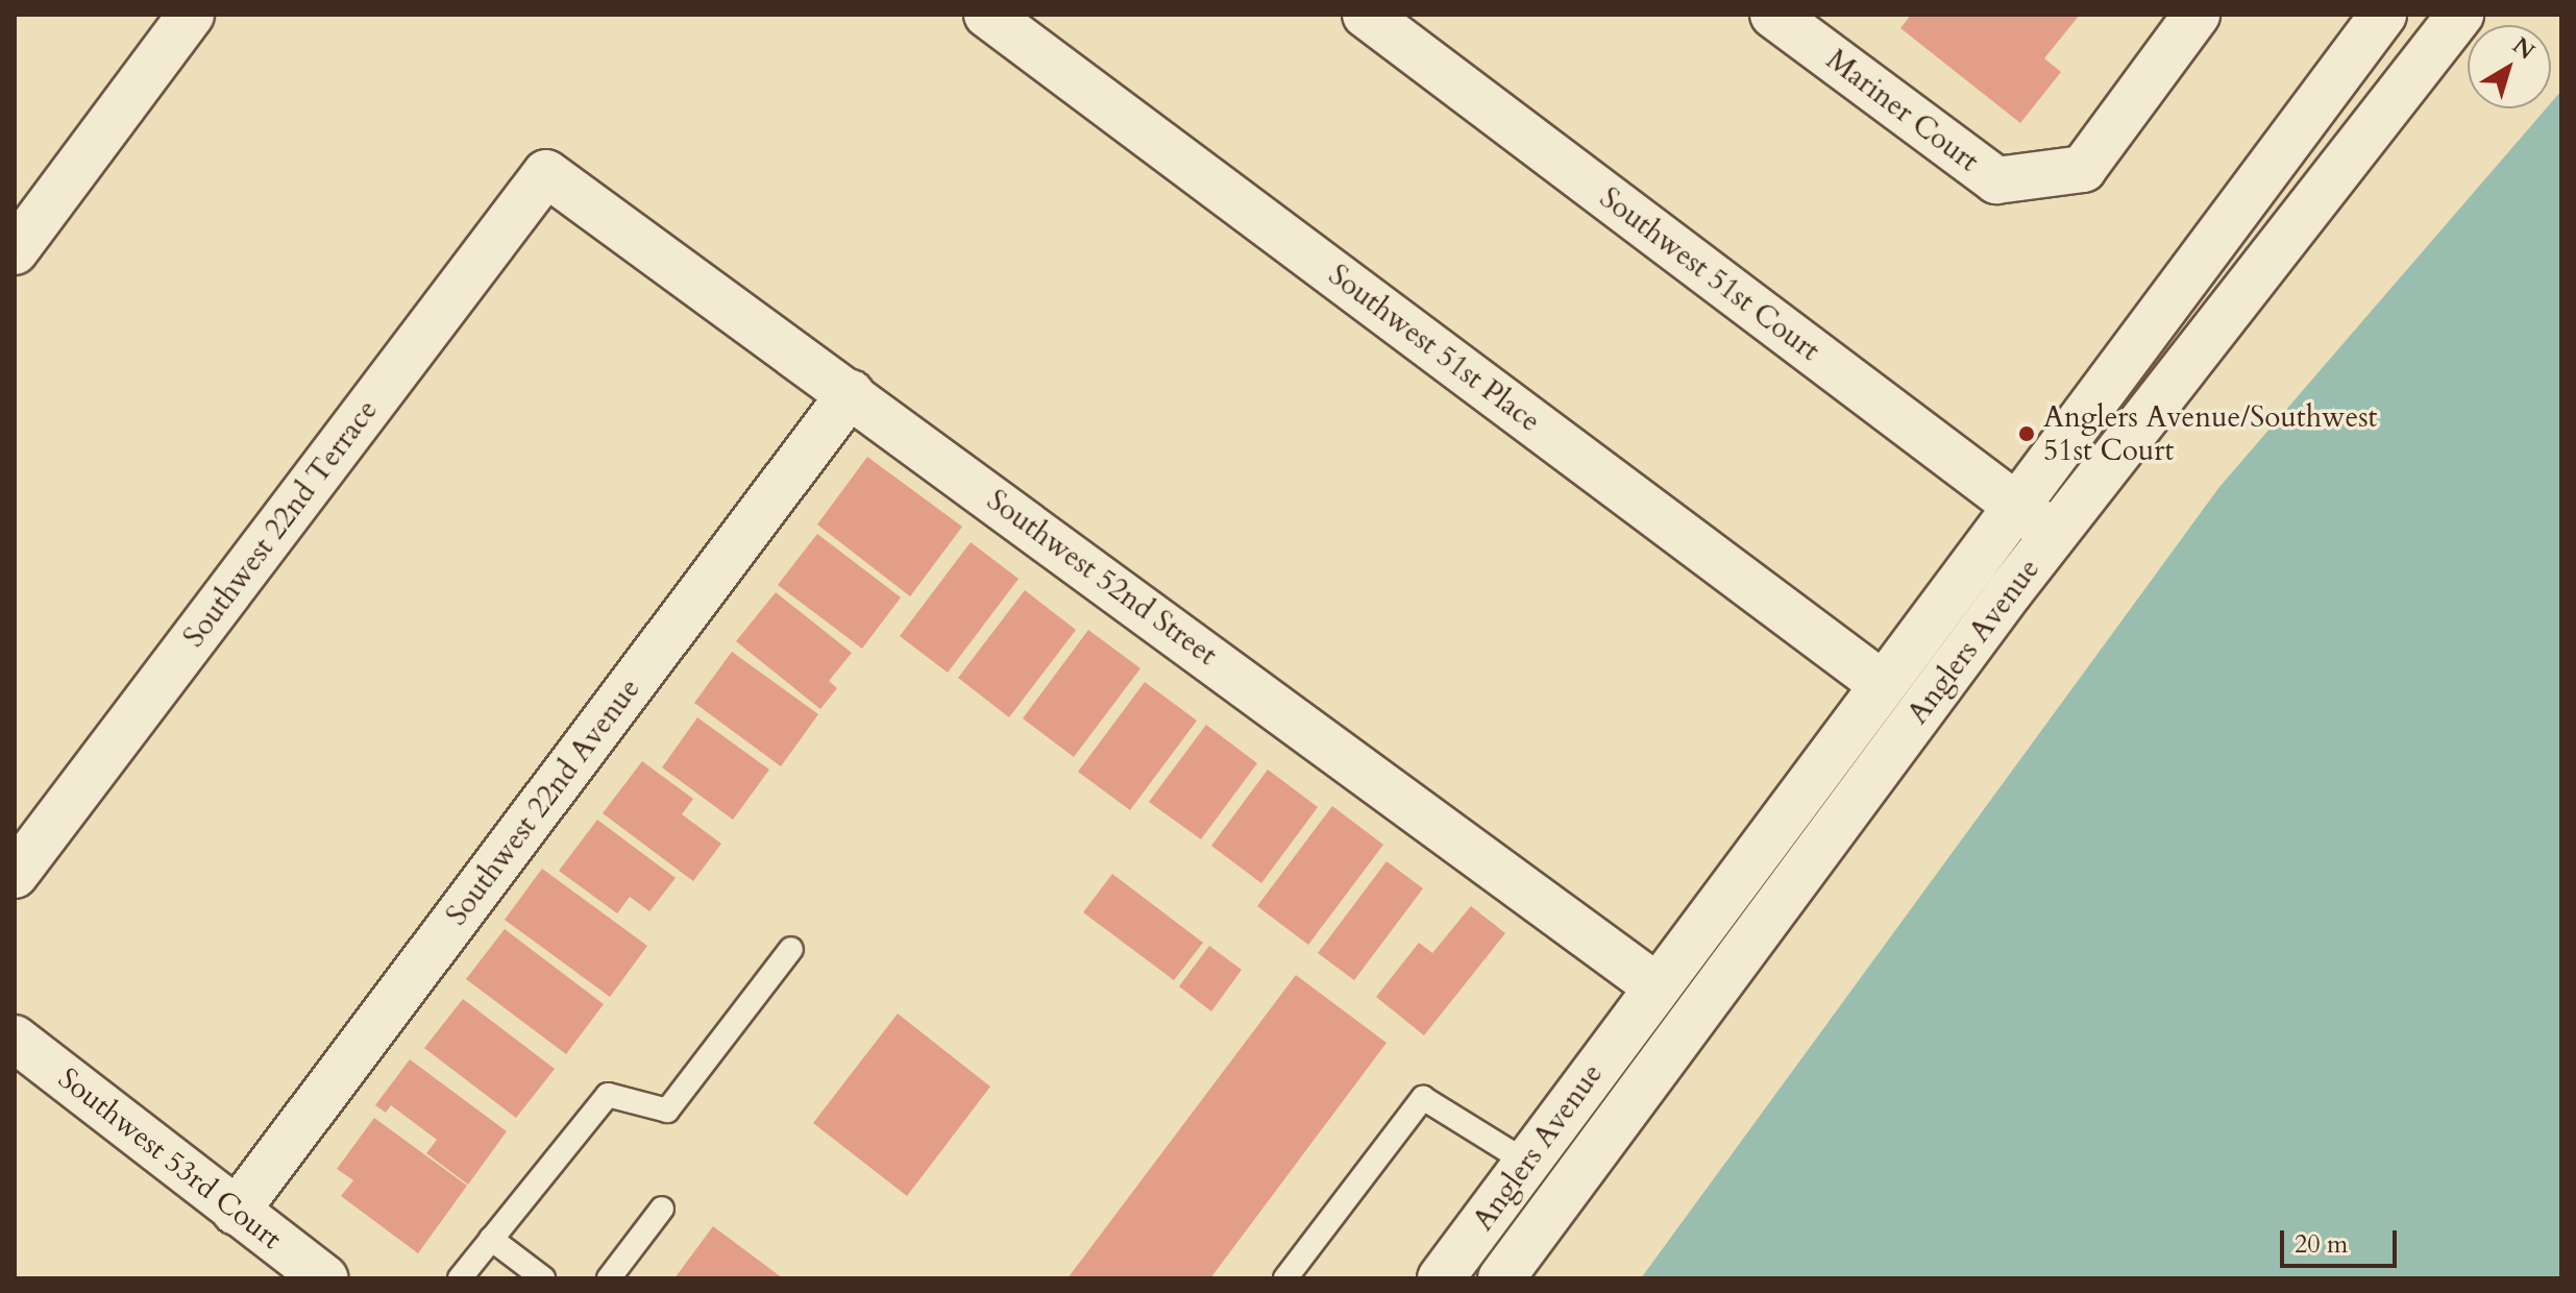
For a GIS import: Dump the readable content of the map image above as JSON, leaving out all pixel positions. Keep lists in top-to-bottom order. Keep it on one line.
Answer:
{"streets":{"street":["Mariner Court","Southwest 51st Court","Southwest 51st Place","Southwest 22nd Terrace","Southwest 52nd Street","Anglers Avenue","Southwest 22nd Avenue","Southwest 53rd Court"]},"crossings":[["Southwest 51st Court","Anglers Avenue"],["Southwest 51st Place","Anglers Avenue"],["Southwest 22nd Terrace","Southwest 52nd Street"],["Southwest 52nd Street","Anglers Avenue"],["Southwest 52nd Street","Southwest 22nd Avenue"],["Southwest 22nd Avenue","Southwest 53rd Court"]],"places":["Anglers Avenue/Southwest 51st Court"],"scale_bar":"20 m","north":"top right"}
